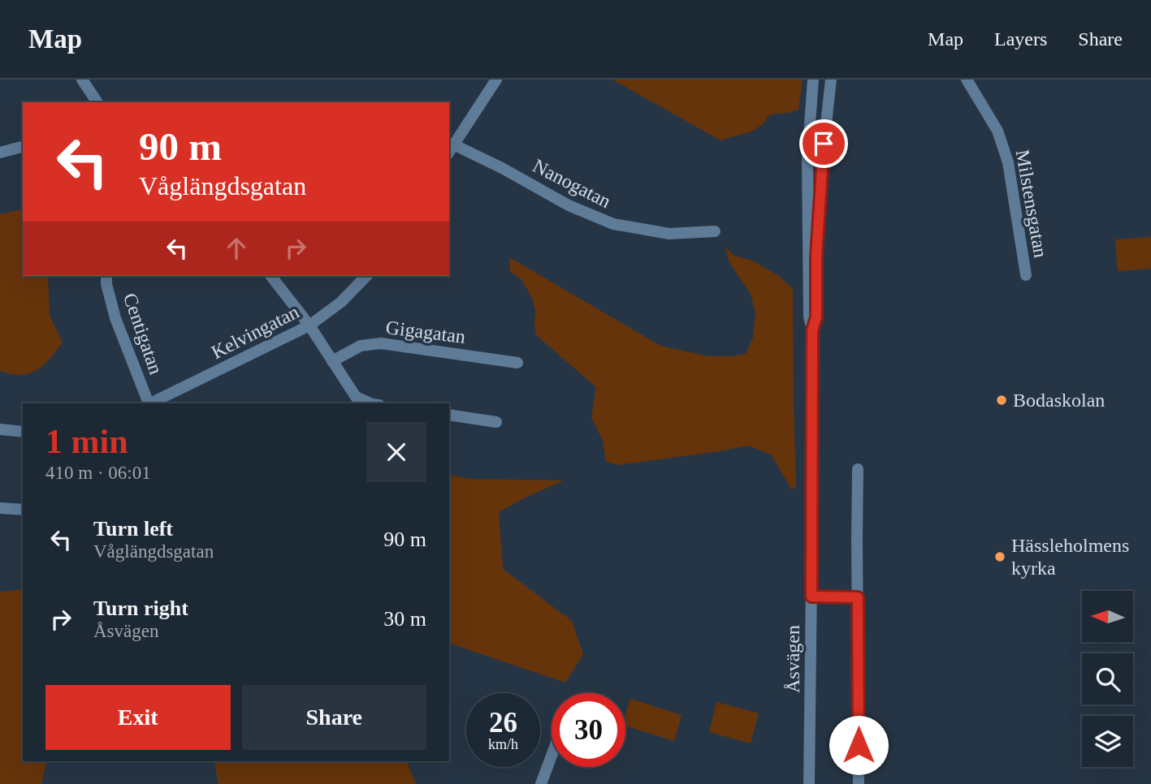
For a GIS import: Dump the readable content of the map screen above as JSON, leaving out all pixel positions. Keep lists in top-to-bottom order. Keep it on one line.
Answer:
{"streets":{"street":["Nanogatan","Milstensgatan","Kelvingatan","Gigagatan","Centigatan","Åsvägen"]},"places":["Bodaskolan","Hässleholmens kyrka"],"north":"left","page":{"header":"Map","nav":["Map","Layers","Share"],"turn":["90 m","Våglängdsgatan"],"heading":["1 min","410 m · 06:01"],"list":[{"name":"Turn left","note":"Våglängdsgatan","value":"90 m"},{"name":"Turn right","note":"Åsvägen","value":"30 m"}],"buttons":["Exit","Share"],"speed":"26 km/h","limit":"30"}}
